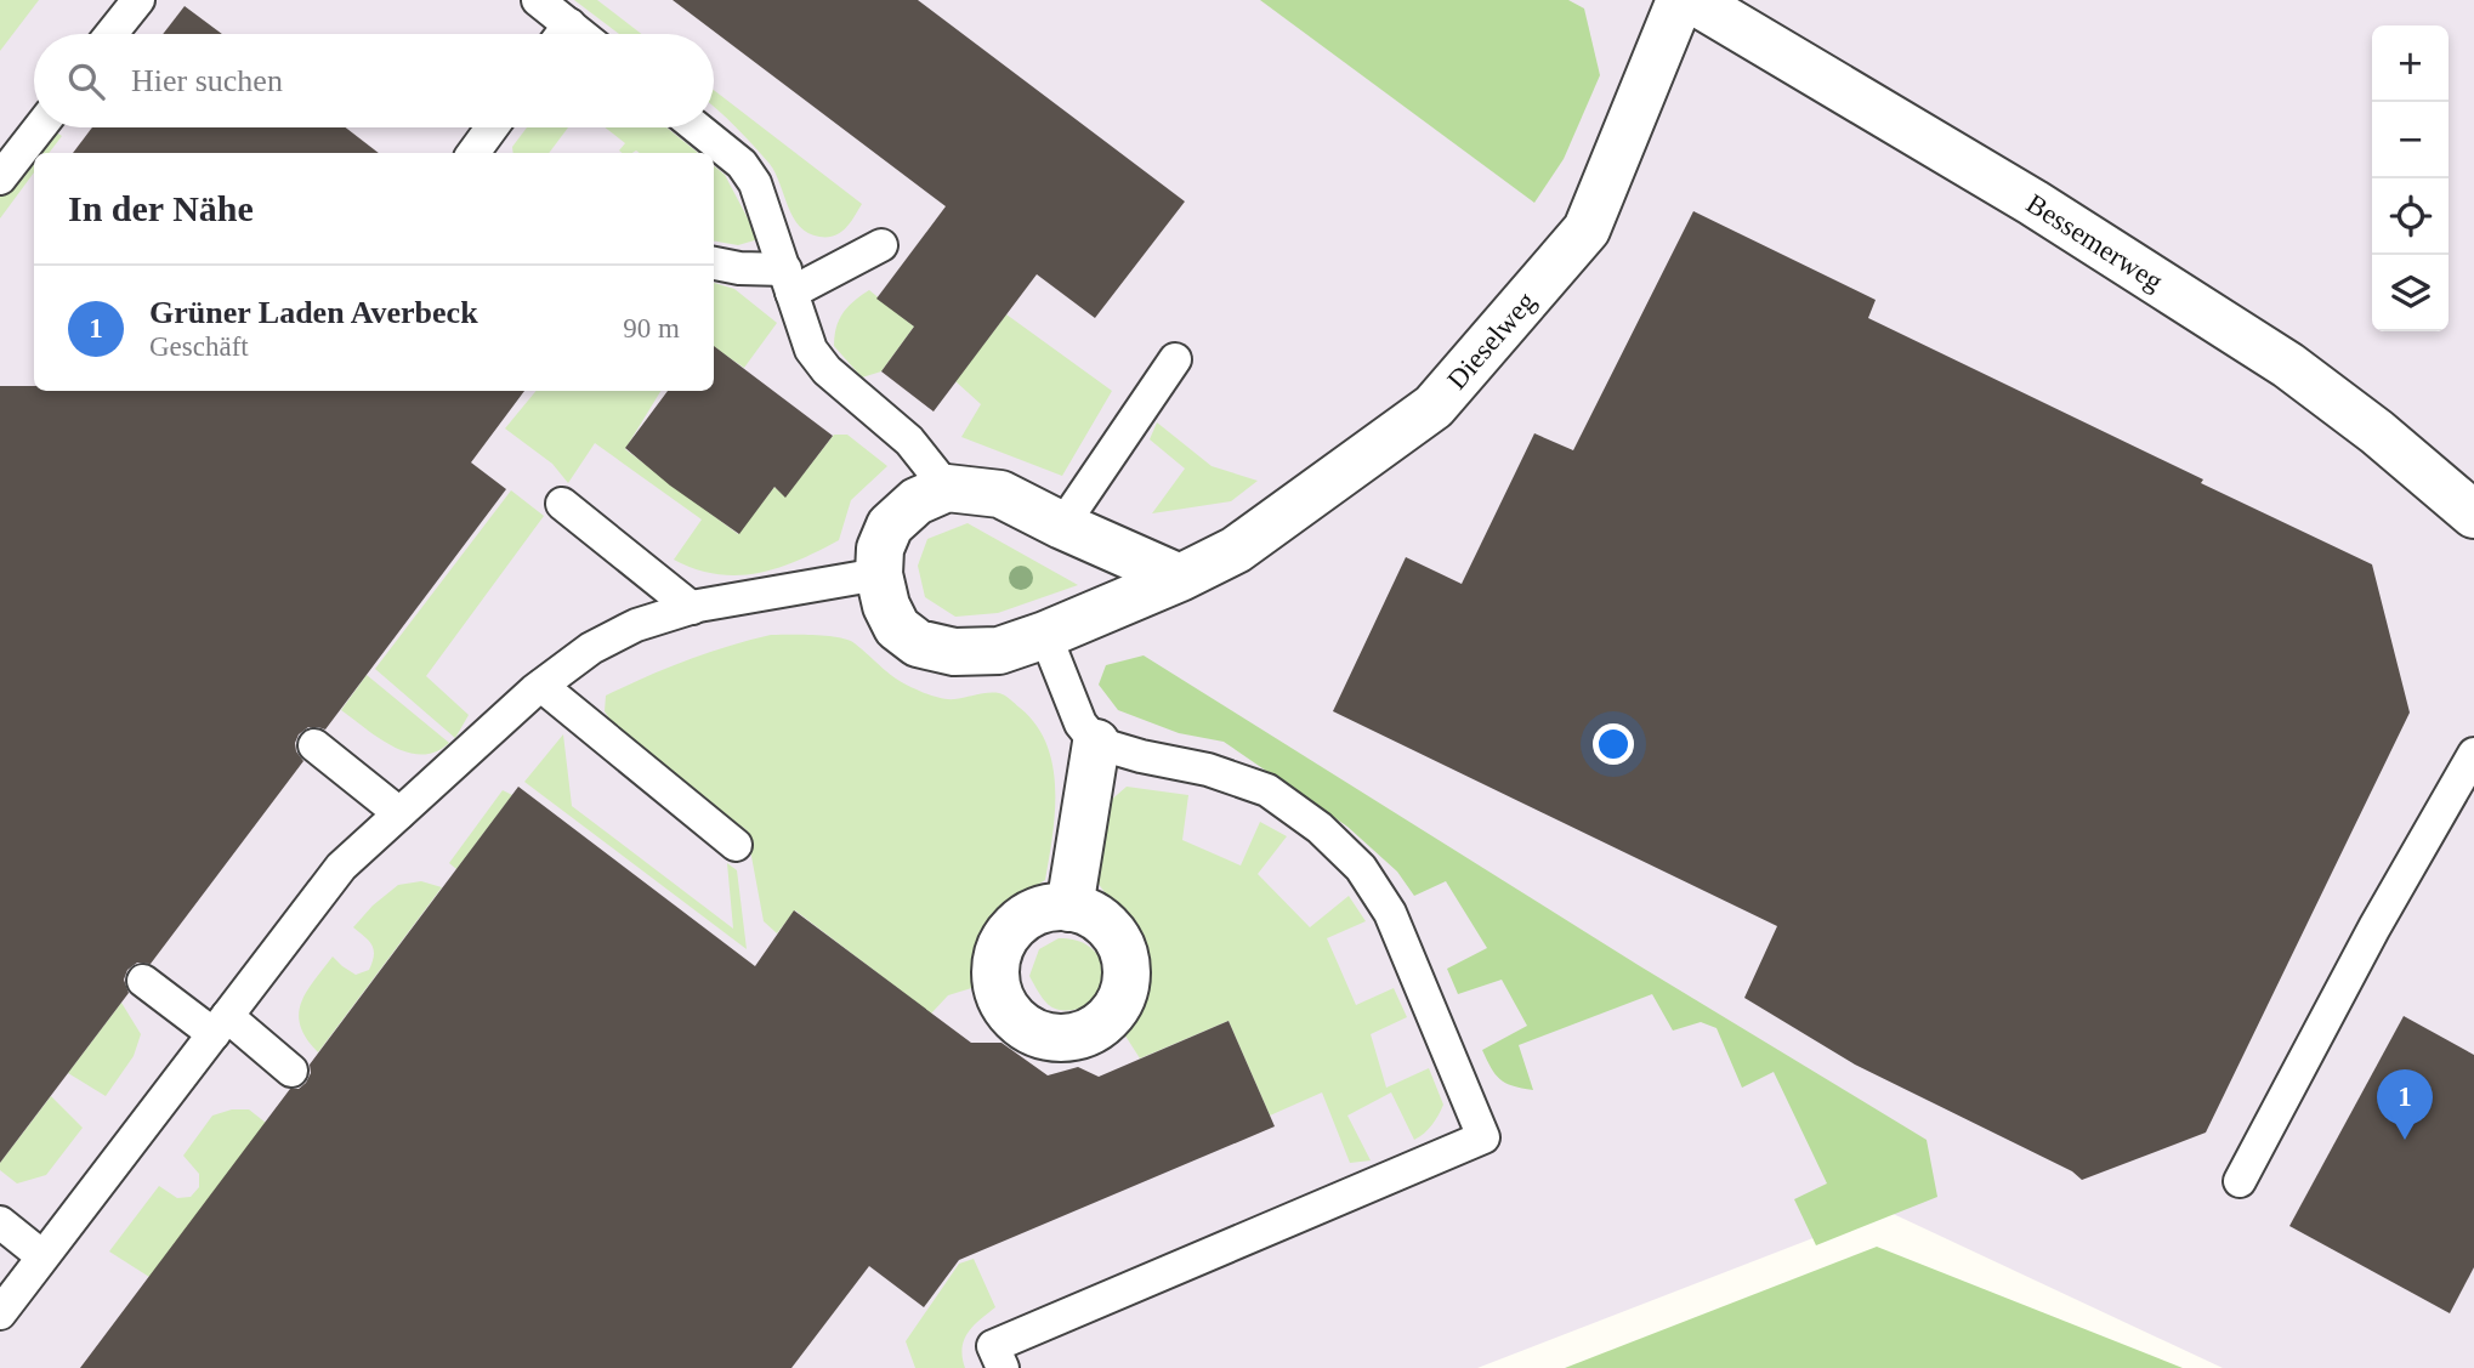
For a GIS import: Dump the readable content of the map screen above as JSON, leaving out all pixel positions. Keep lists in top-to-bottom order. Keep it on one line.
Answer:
{"streets":{"street":["Bessemerweg","Dieselweg"]},"page":{"map_buttons":["+","−"],"search":"Hier suchen","heading":"In der Nähe","list":[{"mark":"1","name":"Grüner Laden Averbeck","note":"Geschäft","value":"90 m"}],"pins":"1"}}
